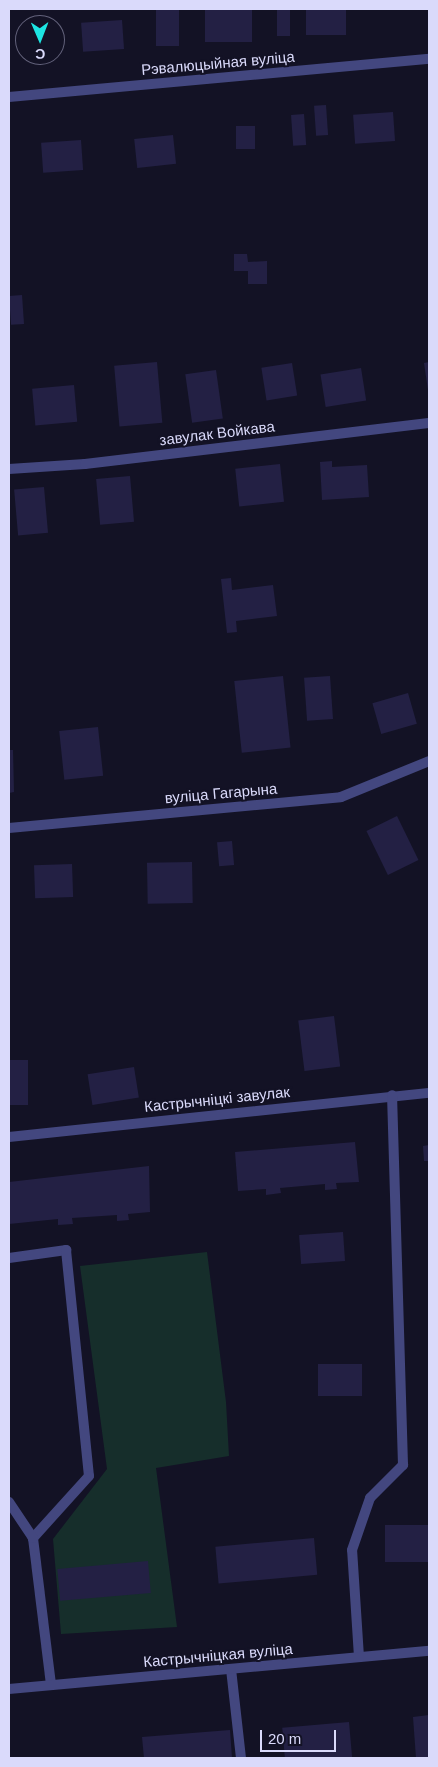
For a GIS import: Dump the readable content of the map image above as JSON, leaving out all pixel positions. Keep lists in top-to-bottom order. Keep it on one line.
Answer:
{"streets":{"street":["Рэвалюцыйная вуліца","завулак Войкава","вуліца Гагарына","Кастрычніцкі завулак","Кастрычніцкая вуліца"]},"scale_bar":"20 m","north":"bottom"}
